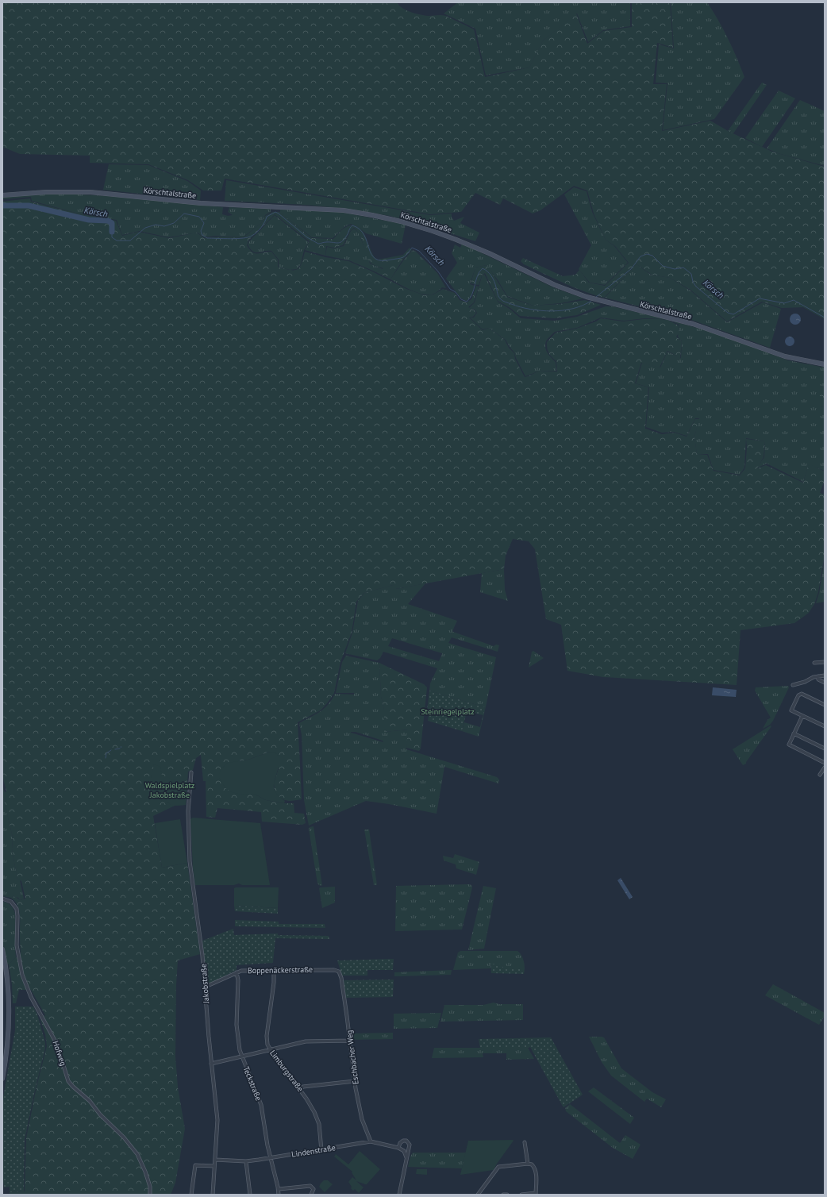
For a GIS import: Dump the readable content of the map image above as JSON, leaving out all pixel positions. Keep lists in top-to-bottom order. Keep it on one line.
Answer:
{"streets":{"main road":["Körschtalstraße"],"street":["Boppenäckerstraße","Jakobstraße","Hofweg","Eschbacher Weg","Limburgstraße","Teckstraße","Lindenstraße"]},"crossings":[["Boppenäckerstraße","Jakobstraße"],["Boppenäckerstraße","Eschbacher Weg"],["Boppenäckerstraße","Limburgstraße"],["Boppenäckerstraße","Teckstraße"],["Jakobstraße","Lindenstraße"],["Eschbacher Weg","Lindenstraße"],["Limburgstraße","Lindenstraße"],["Teckstraße","Lindenstraße"]],"water":["Körsch"],"parks":["Steinriegelplatz","Waldspielplatz Jakobstraße"]}
